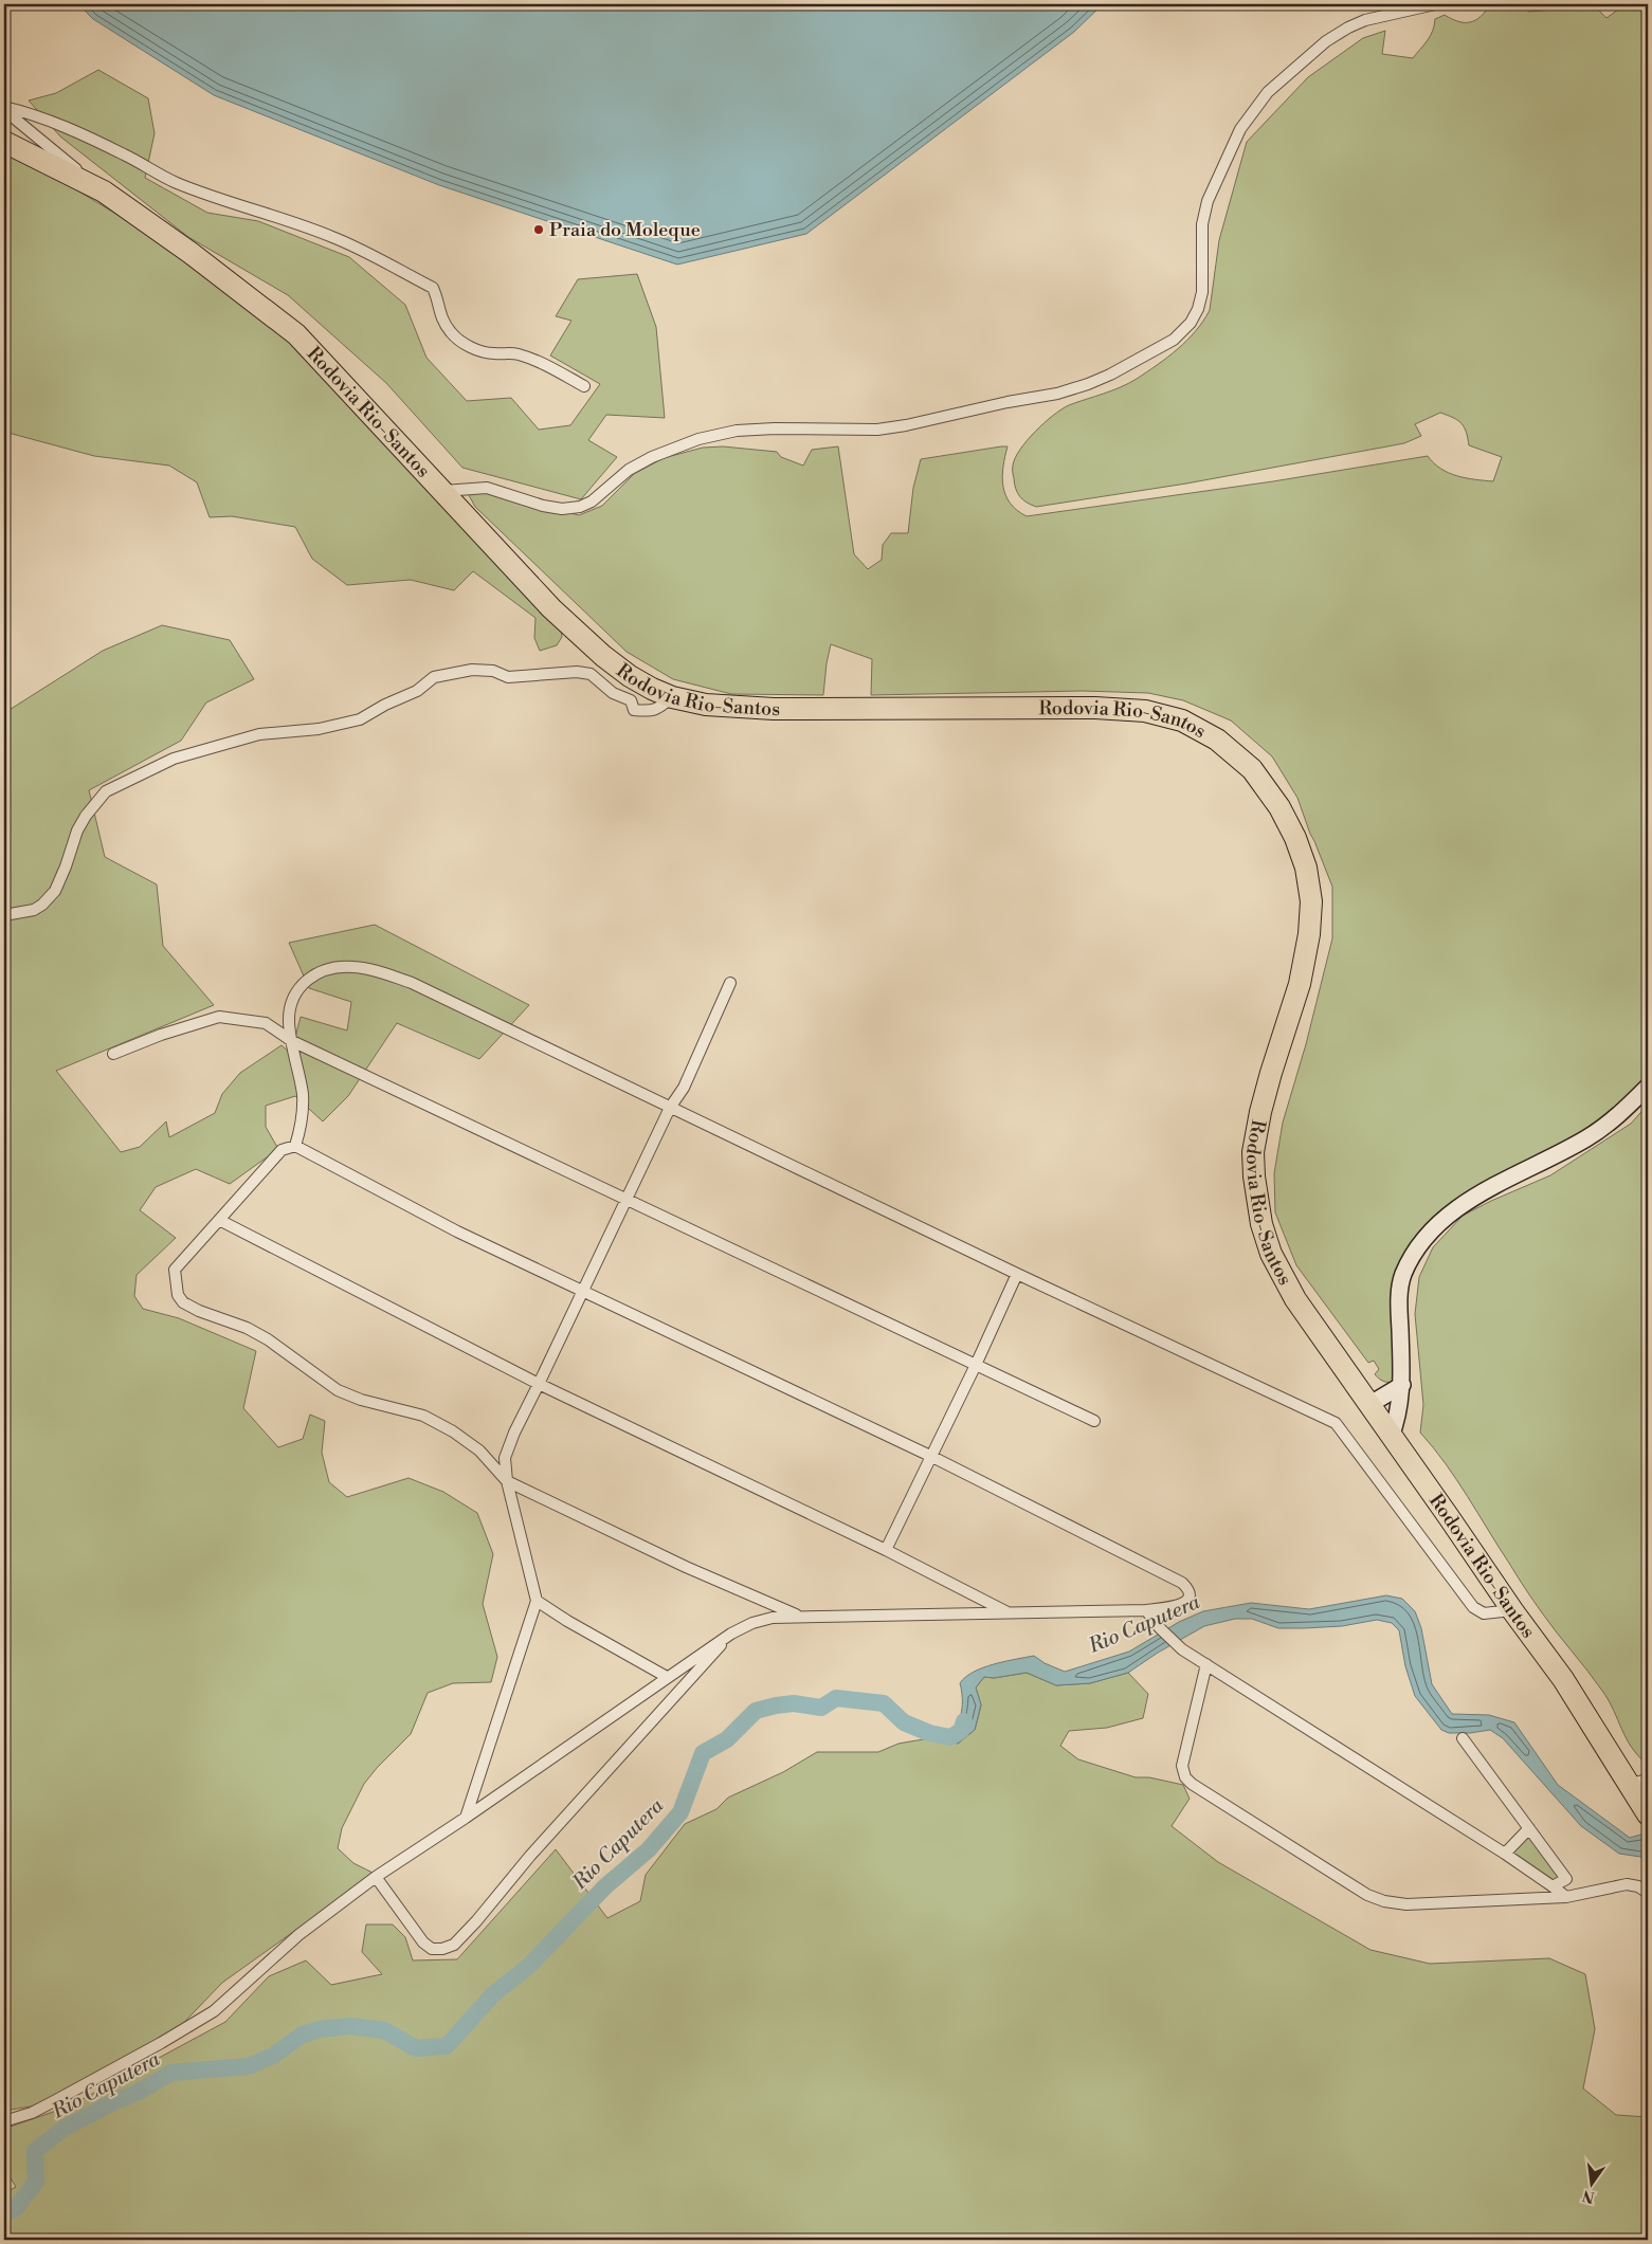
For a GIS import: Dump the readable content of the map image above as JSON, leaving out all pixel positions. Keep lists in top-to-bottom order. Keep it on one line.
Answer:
{"streets":{"highway":["Rodovia Rio-Santos"]},"water":["Rio Caputera"],"places":["Praia do Moleque"],"north":"bottom"}
